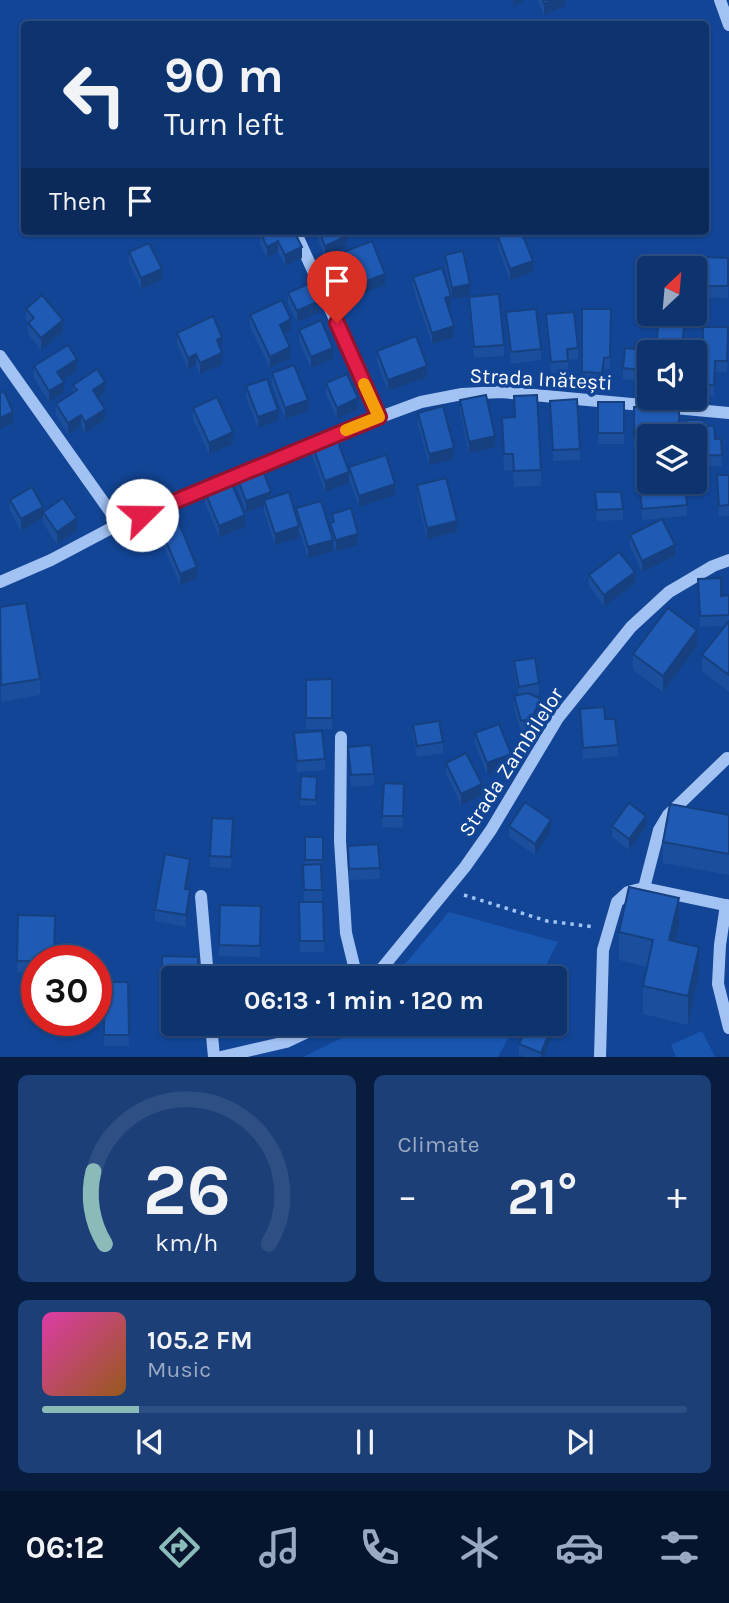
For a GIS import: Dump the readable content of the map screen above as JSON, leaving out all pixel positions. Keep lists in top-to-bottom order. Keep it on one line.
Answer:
{"streets":{"street":["Strada Inătești","Strada Zambilelor"]},"north":"top right","page":{"turn":["90 m","Turn left"],"then":"Then","limit":"30","trip":"06:13 · 1 min · 120 m","tile":"Climate","heat":["−","21°","+"],"song":["105.2 FM","Music"],"tabs":"06:12","gauge":["26","km/h"]}}
